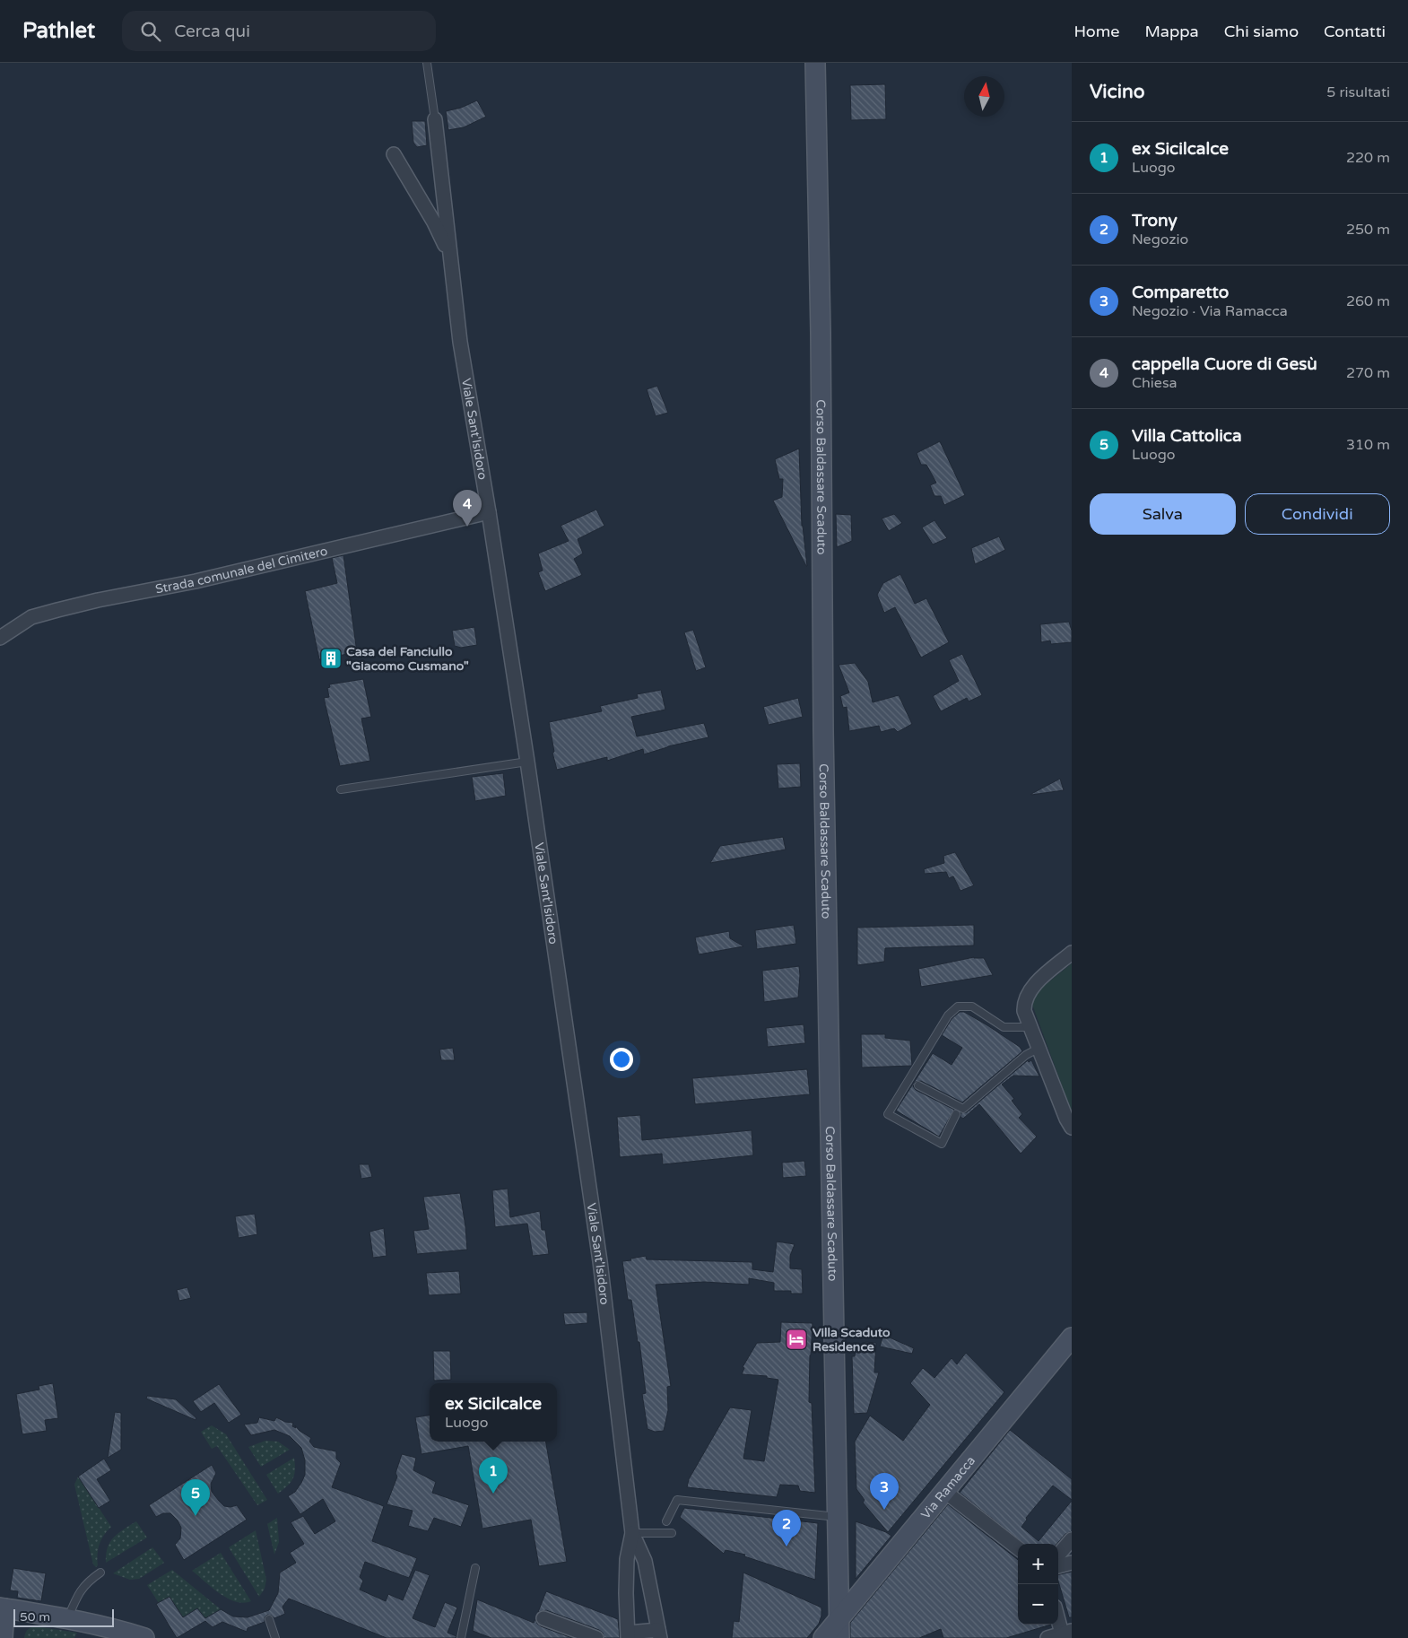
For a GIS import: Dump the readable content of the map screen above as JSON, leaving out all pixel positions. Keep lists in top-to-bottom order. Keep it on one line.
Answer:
{"streets":{"street":["Viale Sant'Isidoro","Corso Baldassare Scaduto","Strada comunale del Cimitero","Via Ramacca"]},"crossings":[["Viale Sant'Isidoro","Strada comunale del Cimitero"],["Corso Baldassare Scaduto","Via Ramacca"]],"places":{"building":["Casa del Fanciullo \"Giacomo Cusmano\""],"hotel":["Villa Scaduto Residence"]},"scale_bar":"50 m","north":"top","page":{"header":"Pathlet","search":"Cerca qui","nav":["Home","Mappa","Chi siamo","Contatti"],"heading":["Vicino","5 risultati"],"list":[{"mark":"1","name":"ex Sicilcalce","note":"Luogo","value":"220 m"},{"mark":"2","name":"Trony","note":"Negozio","value":"250 m"},{"mark":"3","name":"Comparetto","note":"Negozio · Via Ramacca","value":"260 m"},{"mark":"4","name":"cappella Cuore di Gesù","note":"Chiesa","value":"270 m"},{"mark":"5","name":"Villa Cattolica","note":"Luogo","value":"310 m"}],"buttons":["Salva","Condividi"],"pins":["4","1","3","5","2"],"popup":["ex Sicilcalce","Luogo"],"map_buttons":["+","−"],"scale":"50 m"}}
